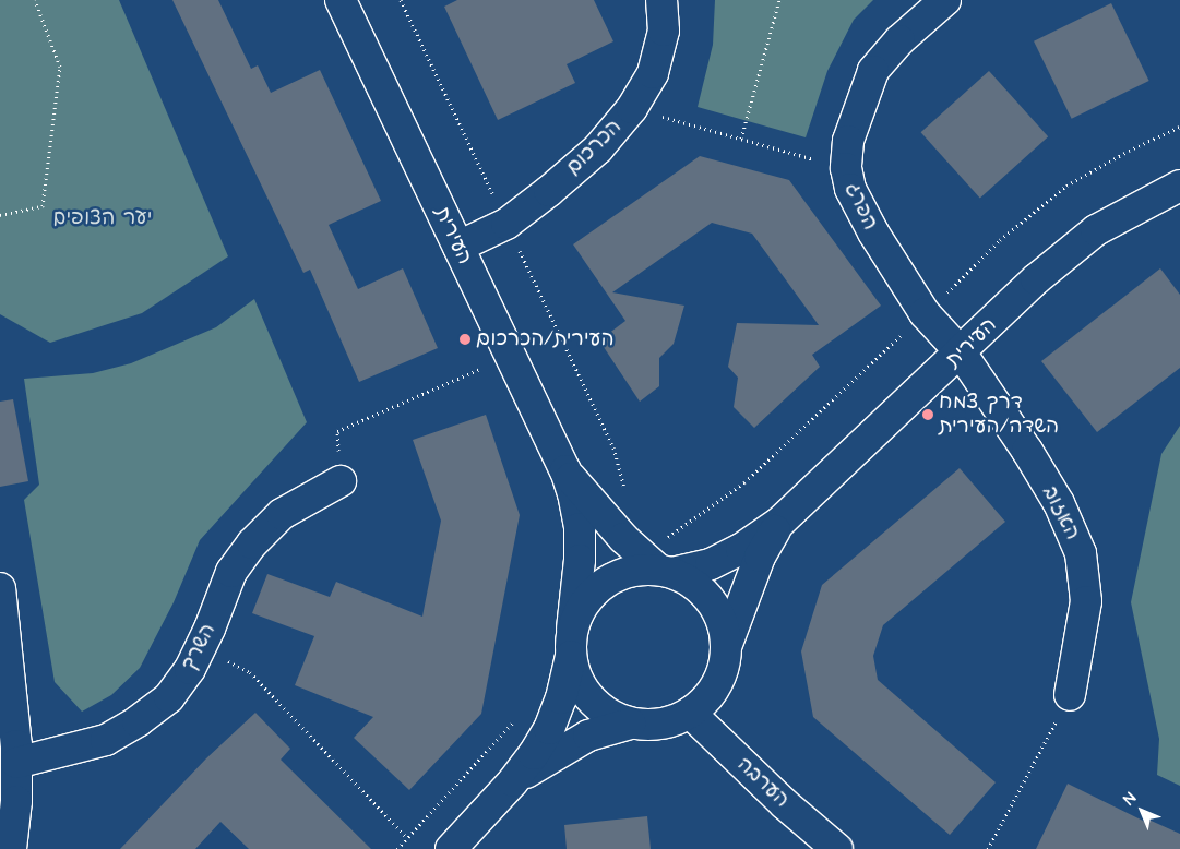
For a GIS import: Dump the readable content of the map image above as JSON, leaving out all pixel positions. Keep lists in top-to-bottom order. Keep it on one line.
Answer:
{"streets":{"street":["הכרכום","הפרג","העירית","האזוב","השרך","הערבה"]},"crossings":[["הכרכום","העירית"],["הפרג","העירית"],["הפרג","האזוב"],["העירית","האזוב"],["העירית","הערבה"]],"parks":["יער הצופים"],"places":["העירית/הכרכום","דרך צמח השדה/העירית"],"north":"top left"}
